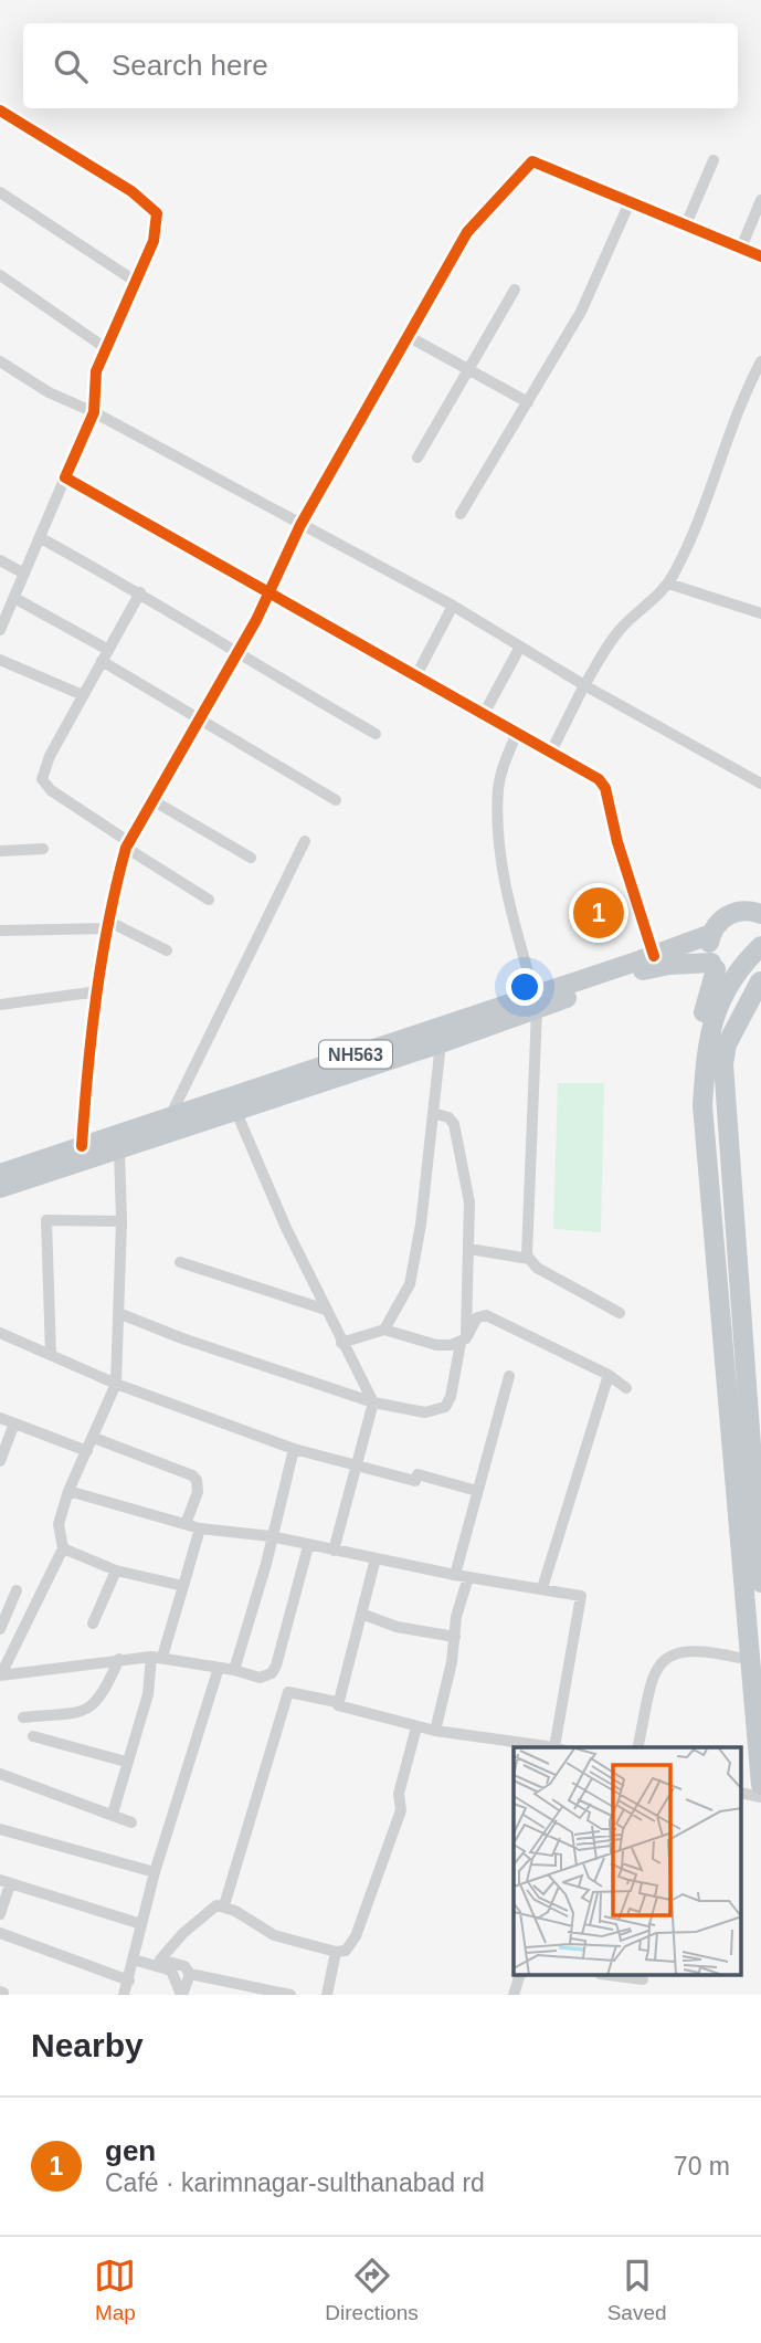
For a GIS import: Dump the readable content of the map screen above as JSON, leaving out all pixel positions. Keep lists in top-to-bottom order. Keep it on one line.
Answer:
{"streets":{"highway":["NH563"]},"page":{"search":"Search here","pins":"1","heading":"Nearby","list":[{"mark":"1","name":"gen","note":"Café · karimnagar-sulthanabad rd","value":"70 m"}],"nav":["Map","Directions","Saved"]}}
